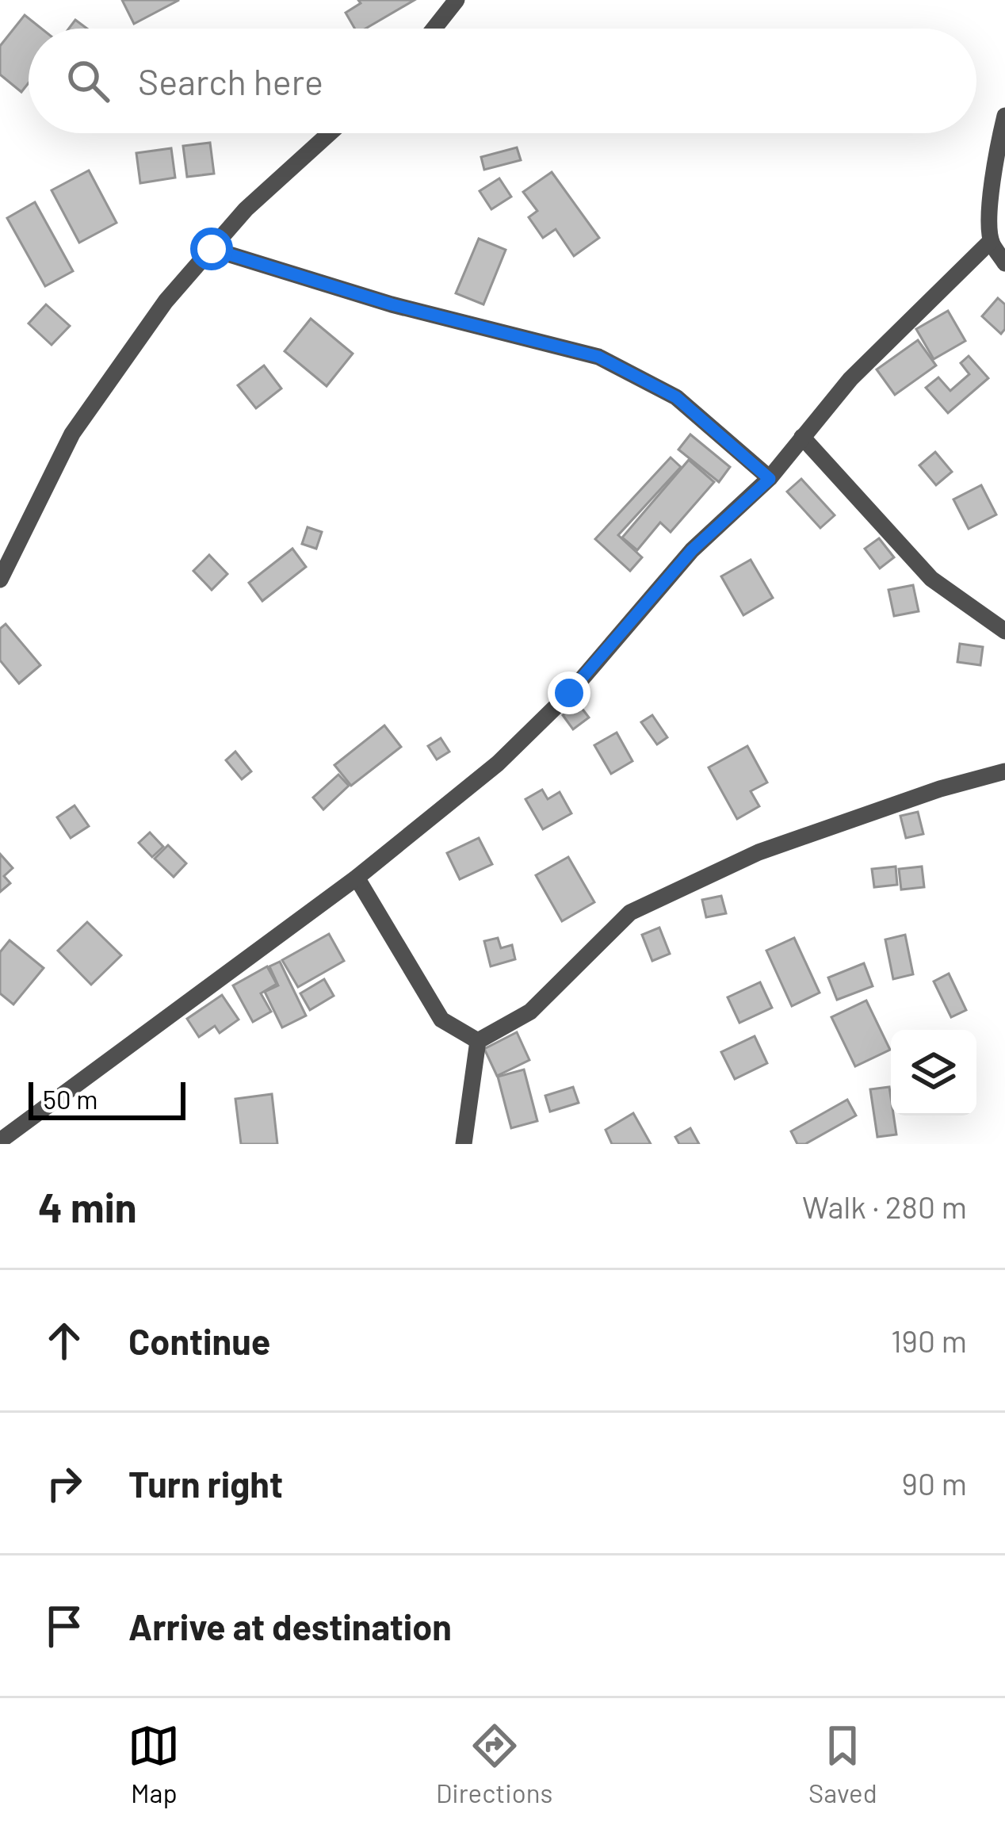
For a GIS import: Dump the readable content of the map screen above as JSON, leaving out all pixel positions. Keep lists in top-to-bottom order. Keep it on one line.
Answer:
{"scale_bar":"50 m","page":{"search":"Search here","scale":"50 m","heading":["4 min","Walk · 280 m"],"list":[["Continue","190 m"],["Turn right","90 m"],"Arrive at destination"],"nav":["Map","Directions","Saved"]}}
